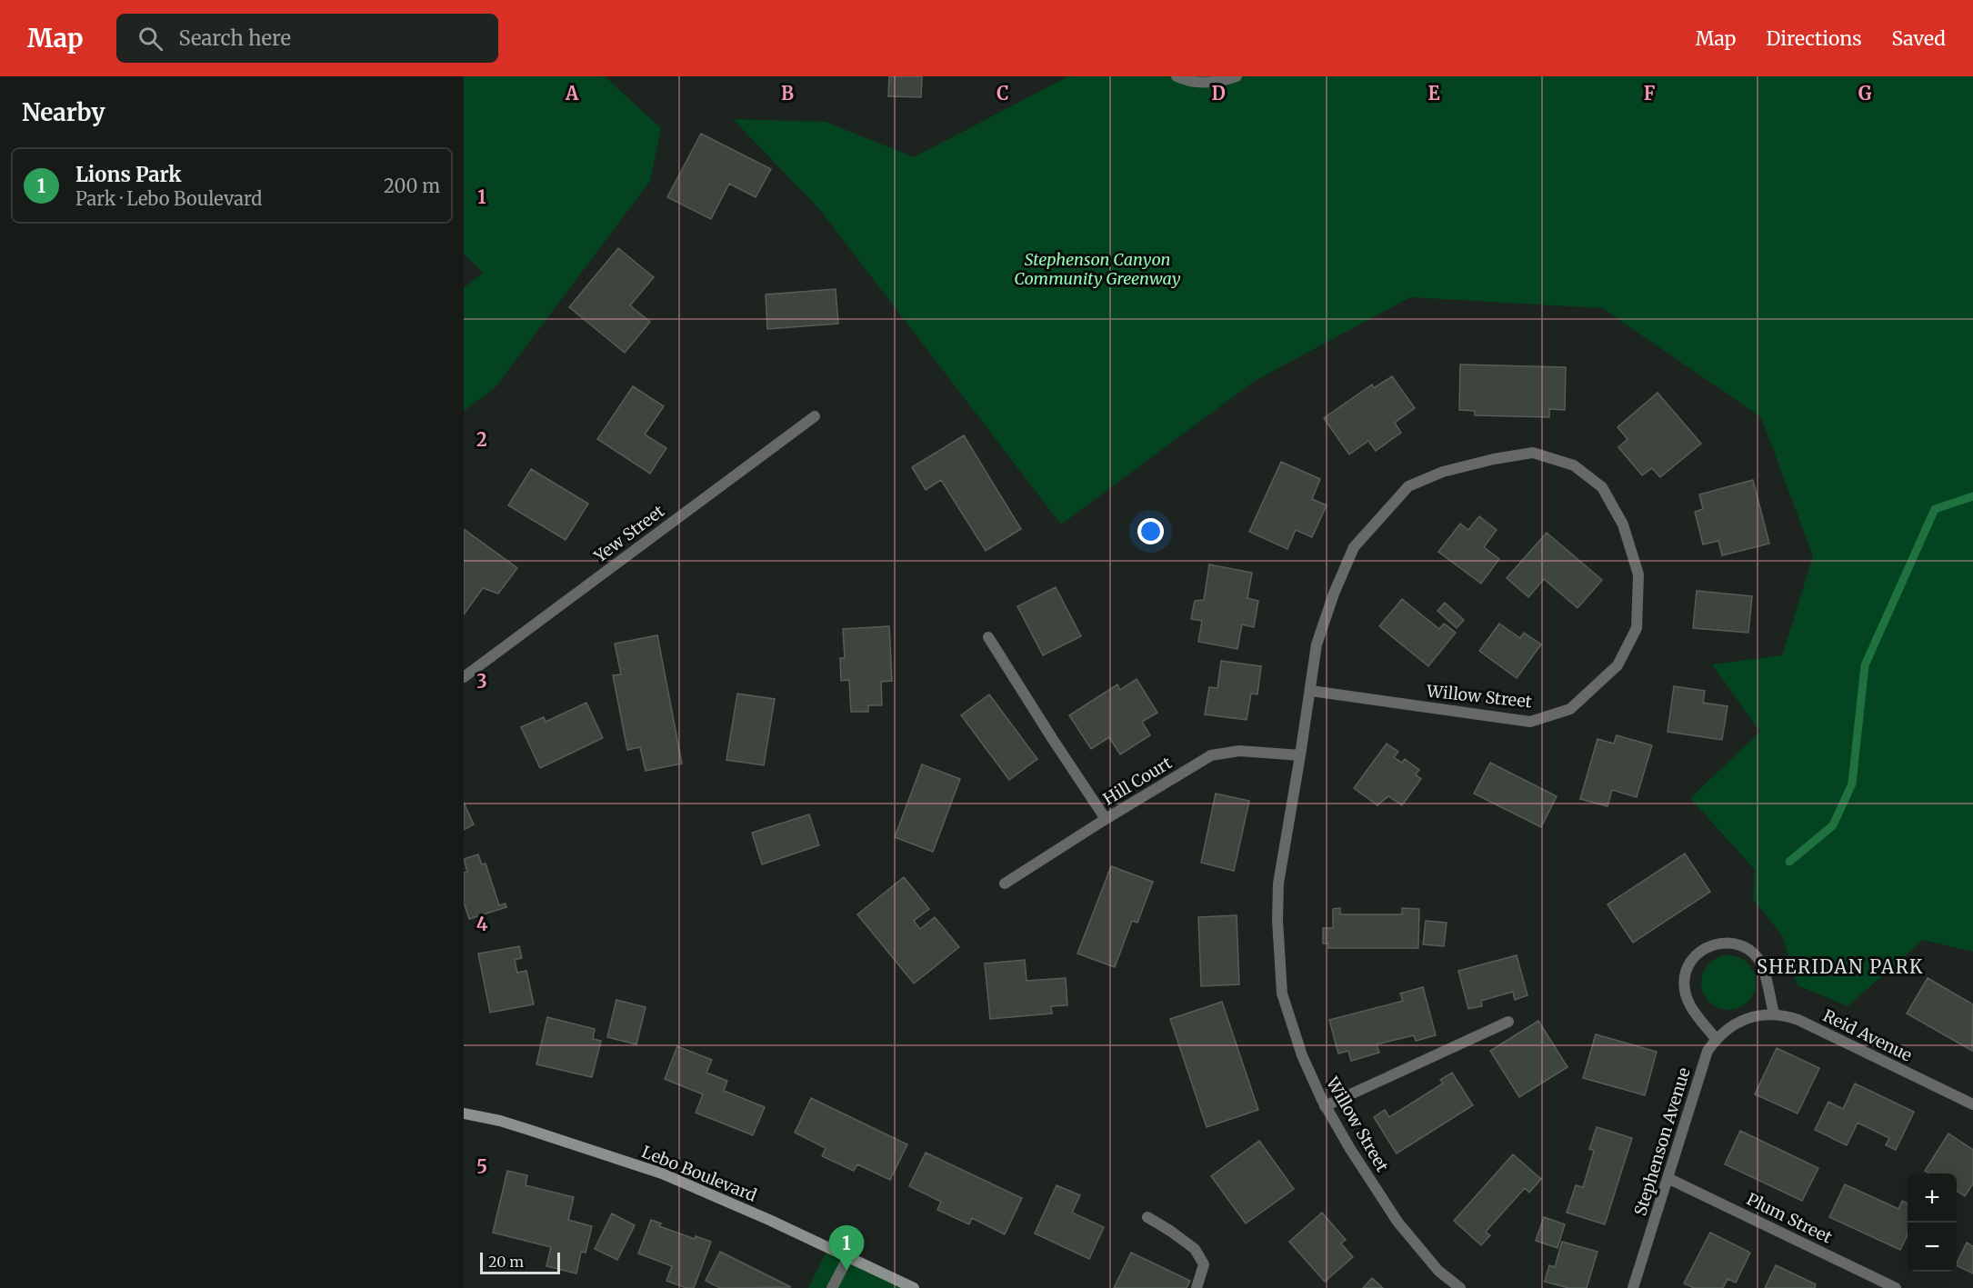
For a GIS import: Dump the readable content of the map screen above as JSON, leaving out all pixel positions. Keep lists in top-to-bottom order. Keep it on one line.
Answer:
{"streets":{"main road":["Lebo Boulevard"],"street":["Yew Street","Willow Street","Hill Court","Reid Avenue","Stephenson Avenue","Plum Street"]},"crossings":[["Willow Street","Hill Court"],["Reid Avenue","Stephenson Avenue"],["Stephenson Avenue","Plum Street"]],"districts":["SHERIDAN PARK"],"parks":["Stephenson Canyon Community Greenway"],"scale_bar":"20 m","page":{"header":"Map","search":"Search here","nav":["Map","Directions","Saved"],"heading":"Nearby","list":[{"mark":"1","name":"Lions Park","note":"Park · Lebo Boulevard","value":"200 m"}],"map_buttons":["+","−"],"pins":"1","scale":"20 m"},"grid":{"columns":["A","B","C","D","E","F","G"],"rows":["1","2","3","4","5"]}}
